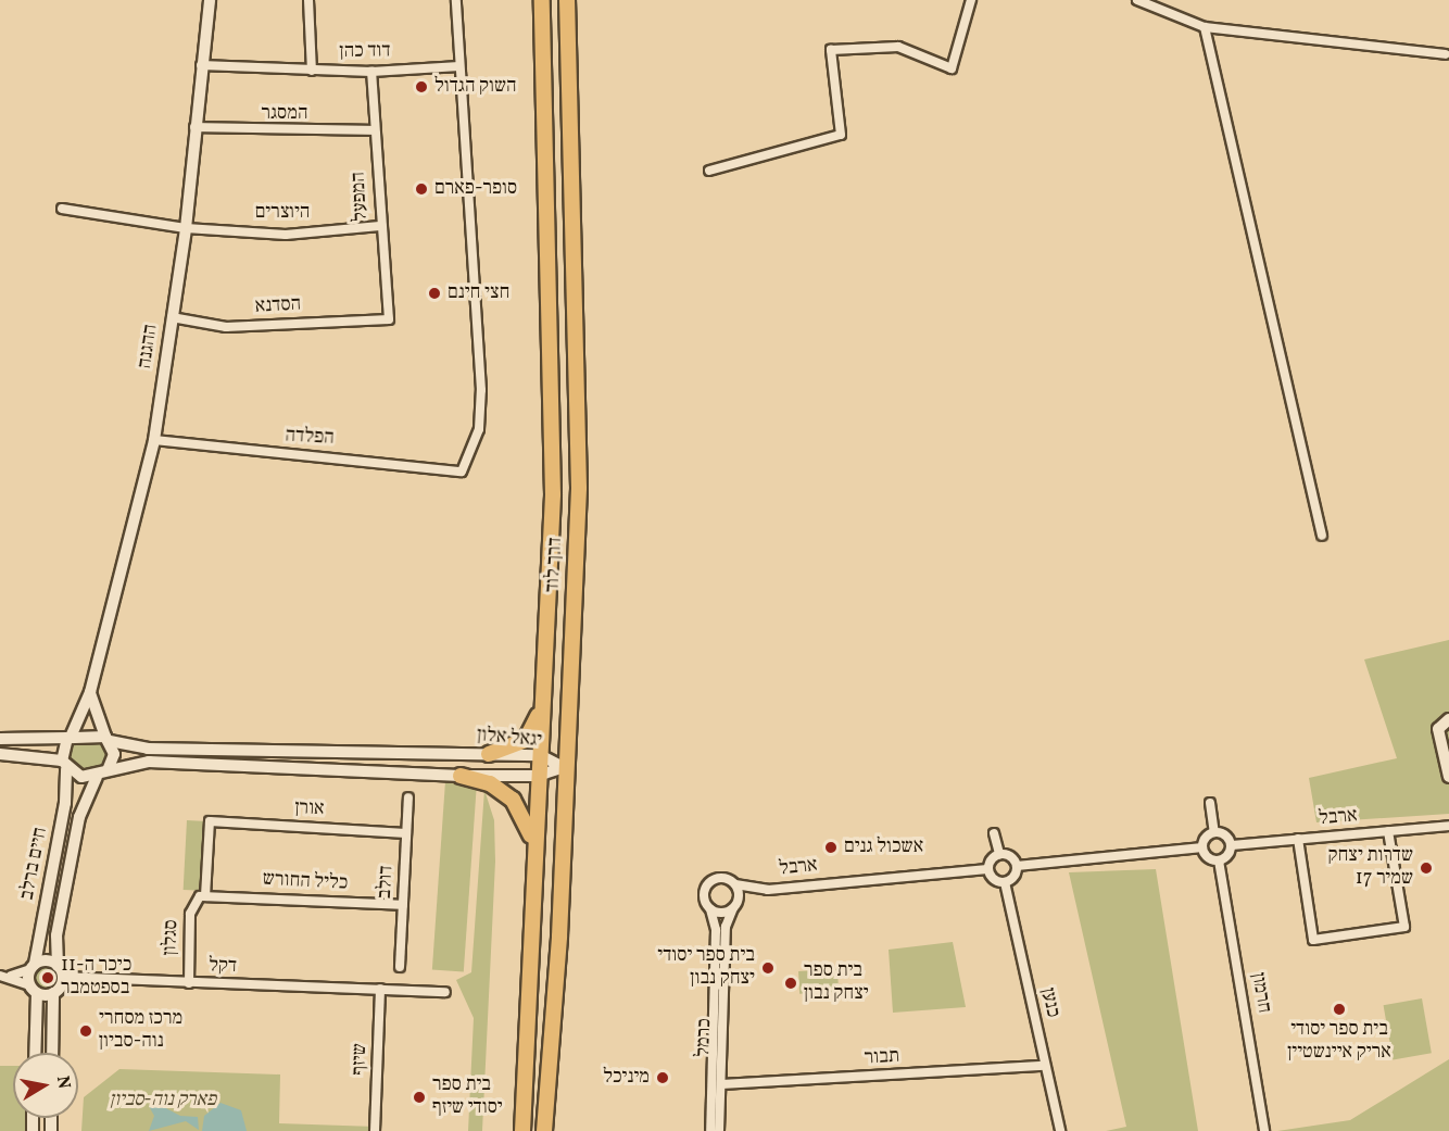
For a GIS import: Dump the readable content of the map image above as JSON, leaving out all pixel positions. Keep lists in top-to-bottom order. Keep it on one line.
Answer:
{"streets":{"main road":["דרך לוד"],"street":["דוד כהן","המסגר","המפעל","היוצרים","הסדנא","ההגנה","הפלדה","יגאל אלון","אורן","ארבל","חיים ברלב","כליל החורש","דולב","סגלון","דקל","חרמון","כנען","כרמל","תבור","שיזף"]},"crossings":[["דוד כהן","המפעל"],["דוד כהן","ההגנה"],["דוד כהן","הפלדה"],["המסגר","המפעל"],["המסגר","ההגנה"],["המפעל","היוצרים"],["המפעל","הסדנא"],["היוצרים","ההגנה"],["הסדנא","ההגנה"],["ההגנה","הפלדה"],["ההגנה","יגאל אלון"],["ההגנה","חיים ברלב"],["דרך לוד","יגאל אלון"],["יגאל אלון","חיים ברלב"],["אורן","דולב"],["אורן","סגלון"],["ארבל","כנען"],["ארבל","כרמל"],["חיים ברלב","דקל"],["כליל החורש","דולב"],["כליל החורש","סגלון"],["סגלון","דקל"],["דקל","שיזף"],["כנען","תבור"],["כרמל","תבור"]],"parks":["פארק נוה-סביון"],"places":["השוק הגדול","סופר-פארם","חצי חינם","אשכול גנים","שדרות יצחק שמיר 17","בית ספר יסודי יצחק נבון","כיכר ה-11 בספטמבר","בית ספר יצחק נבון","בית ספר יסודי אריק איינשטיין","מרכז מסחרי נוה-סביון","מיניכל","בית ספר יסודי שיזף"],"north":"right"}
